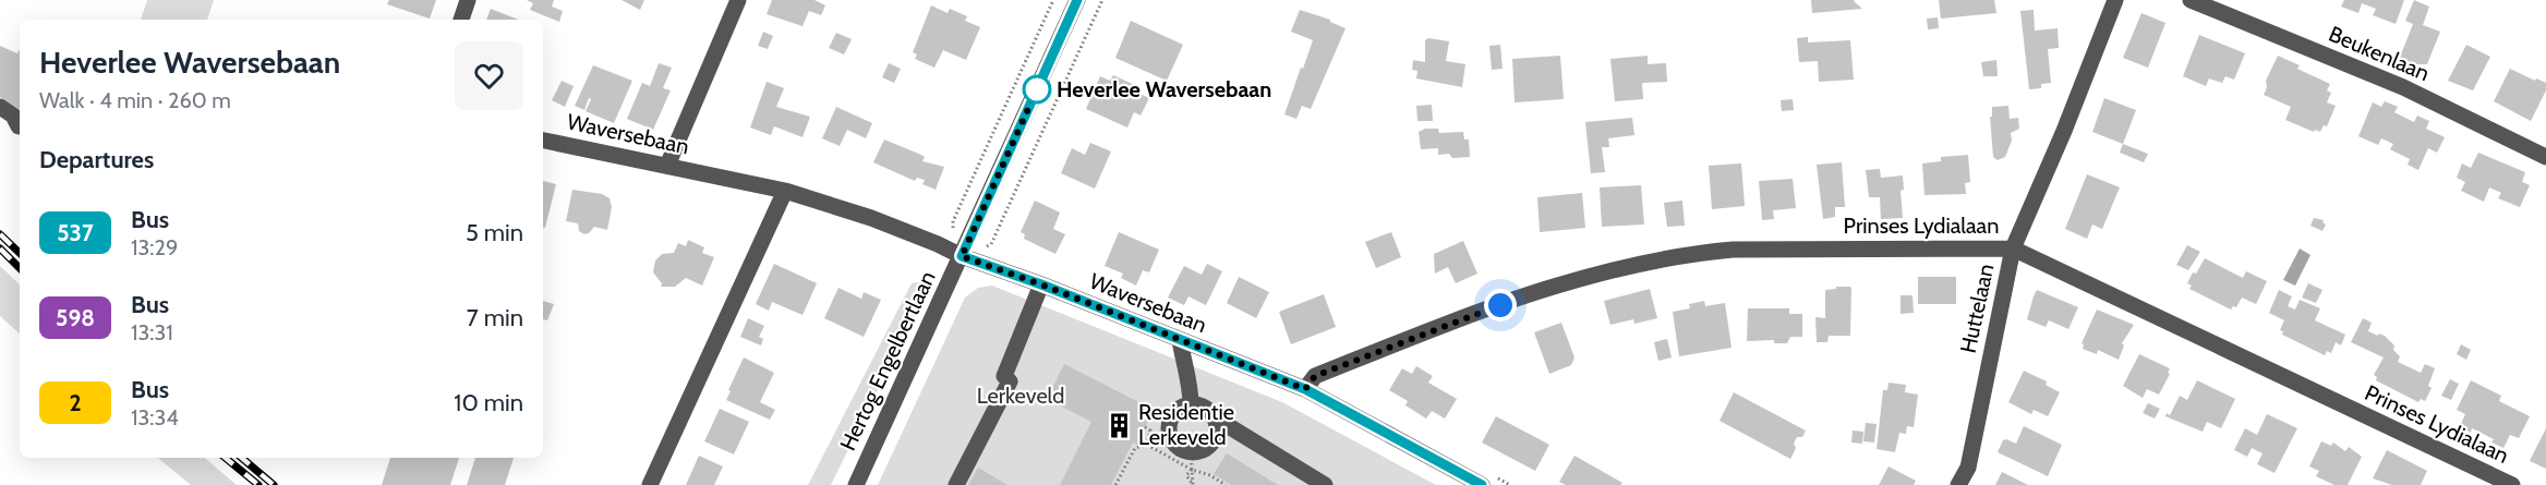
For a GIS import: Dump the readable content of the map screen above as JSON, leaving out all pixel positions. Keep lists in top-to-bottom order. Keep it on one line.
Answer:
{"streets":{"street":["Beukenlaan","Waversebaan","Prinses Lydialaan","Huttelaan","Hertog Engelbertlaan"]},"crossings":[["Waversebaan","Prinses Lydialaan"],["Waversebaan","Hertog Engelbertlaan"],["Prinses Lydialaan","Huttelaan"]],"parks":["Lerkeveld"],"places":{"other":["Heverlee Waversebaan"],"building":["Residentie Lerkeveld"]},"lines":["bus line 537"],"page":{"heading":[["Heverlee Waversebaan","Walk · 4 min · 260 m"],"Departures"],"list":[{"mark":"537","name":"Bus","note":"13:29","value":"5 min"},{"mark":"598","name":"Bus","note":"13:31","value":"7 min"},{"mark":"2","name":"Bus","note":"13:34","value":"10 min"}]}}
